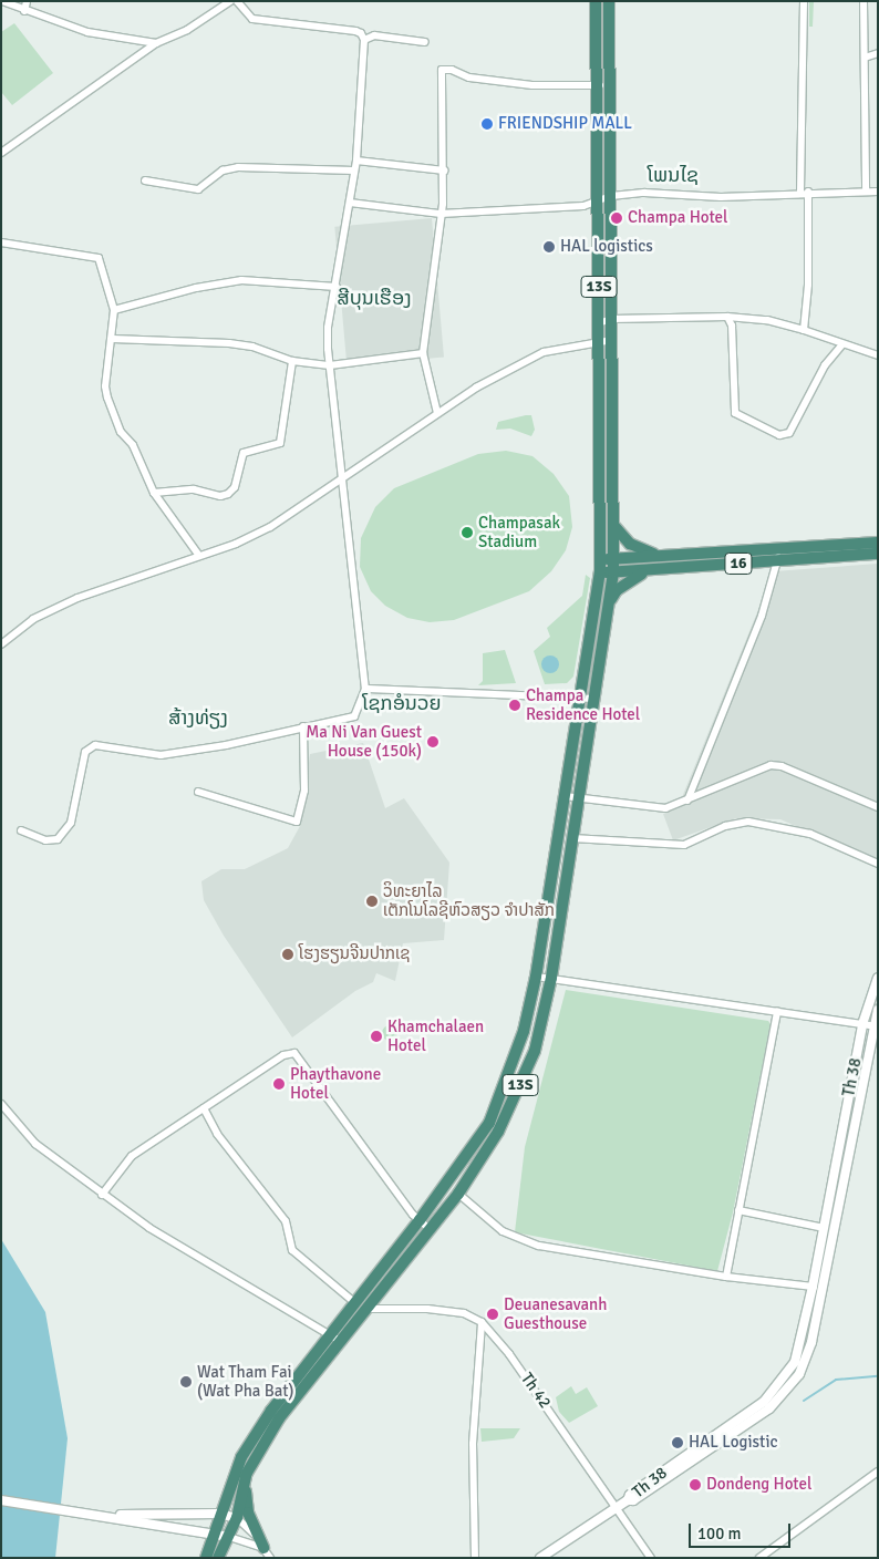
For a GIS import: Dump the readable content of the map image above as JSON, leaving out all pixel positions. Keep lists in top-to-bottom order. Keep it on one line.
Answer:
{"streets":{"highway":["13S","16"],"street":["Th 38","Th 42"]},"crossings":[["13S","16"],["13S","Th 42"],["Th 38","Th 42"]],"districts":["ໂພນໄຊ","ສີບຸນເຮືອງ","ໂຊກອໍນວຍ","ສ້າງທ່ຽງ"],"places":["FRIENDSHIP MALL","Champa Hotel","HAL logistics","Champasak Stadium","Champa Residence Hotel","Ma Ni Van Guest House (150k)","ວິທະຍາໄລ ເຕັກໂນໂລຊີຫົວສຽວ ຈຳປາສັກ","ໂຮງຮຽນຈີນປາກເຊ","Khamchalaen Hotel","Phaythavone Hotel","Deuanesavanh Guesthouse","Wat Tham Fai (Wat Pha Bat)","HAL Logistic","Dondeng Hotel"],"scale_bar":"100 m"}
